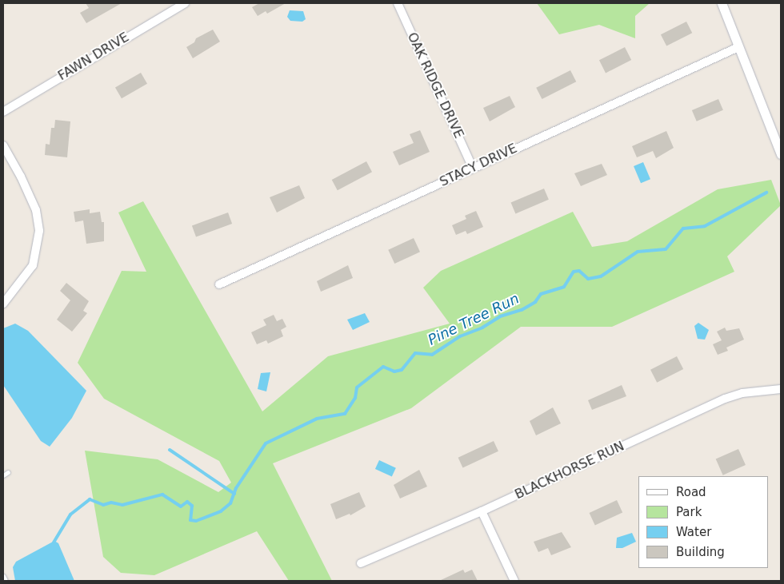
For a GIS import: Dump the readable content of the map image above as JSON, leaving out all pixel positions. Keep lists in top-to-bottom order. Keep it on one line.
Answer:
{"streets":{"street":["FAWN DRIVE","OAK RIDGE DRIVE","STACY DRIVE","BLACKHORSE RUN"]},"crossings":[["OAK RIDGE DRIVE","STACY DRIVE"]],"water":["Pine Tree Run"],"legend":["Road","Park","Water","Building"]}
